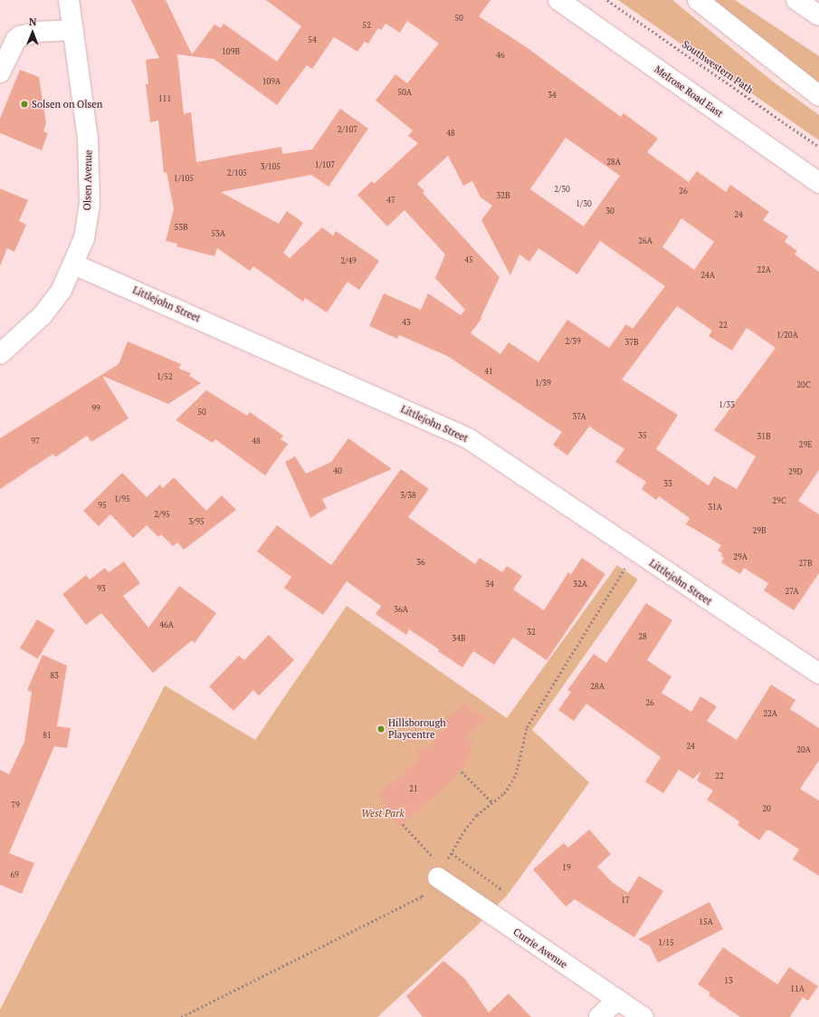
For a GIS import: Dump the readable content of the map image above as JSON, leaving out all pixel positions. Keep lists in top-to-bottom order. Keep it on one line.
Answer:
{"streets":{"main road":["Melrose Road East","Olsen Avenue","Littlejohn Street","Currie Avenue"],"path":["Southwestern Path"]},"crossings":[["Olsen Avenue","Littlejohn Street"]],"parks":["West Park"],"places":["Solsen on Olsen","Hillsborough Playcentre"],"house_numbers":["50","52","54","109B","46","109A","50A","34","111","2/107","48","28A","1/107","3/105","2/105","1/105","2/30","26","32B","47","1/30","30","24","53B","53A","26A","45","2/49","22A","24A","43","22","1/20A","2/39","37B","41","1/52","1/39","20C","1/33","99","50","37A","35","31B","97","48","29E","40","29D","33","3/38","1/95","29C","95","31A","2/95","3/95","29B","29A","36","27B","34","32A","93","27A","36A","46A","32","28","34B","83","28A","26","22A","81","24","20A","22","21","79","20","19","69","17","15A","1/15","13","11A"],"north":"top"}
